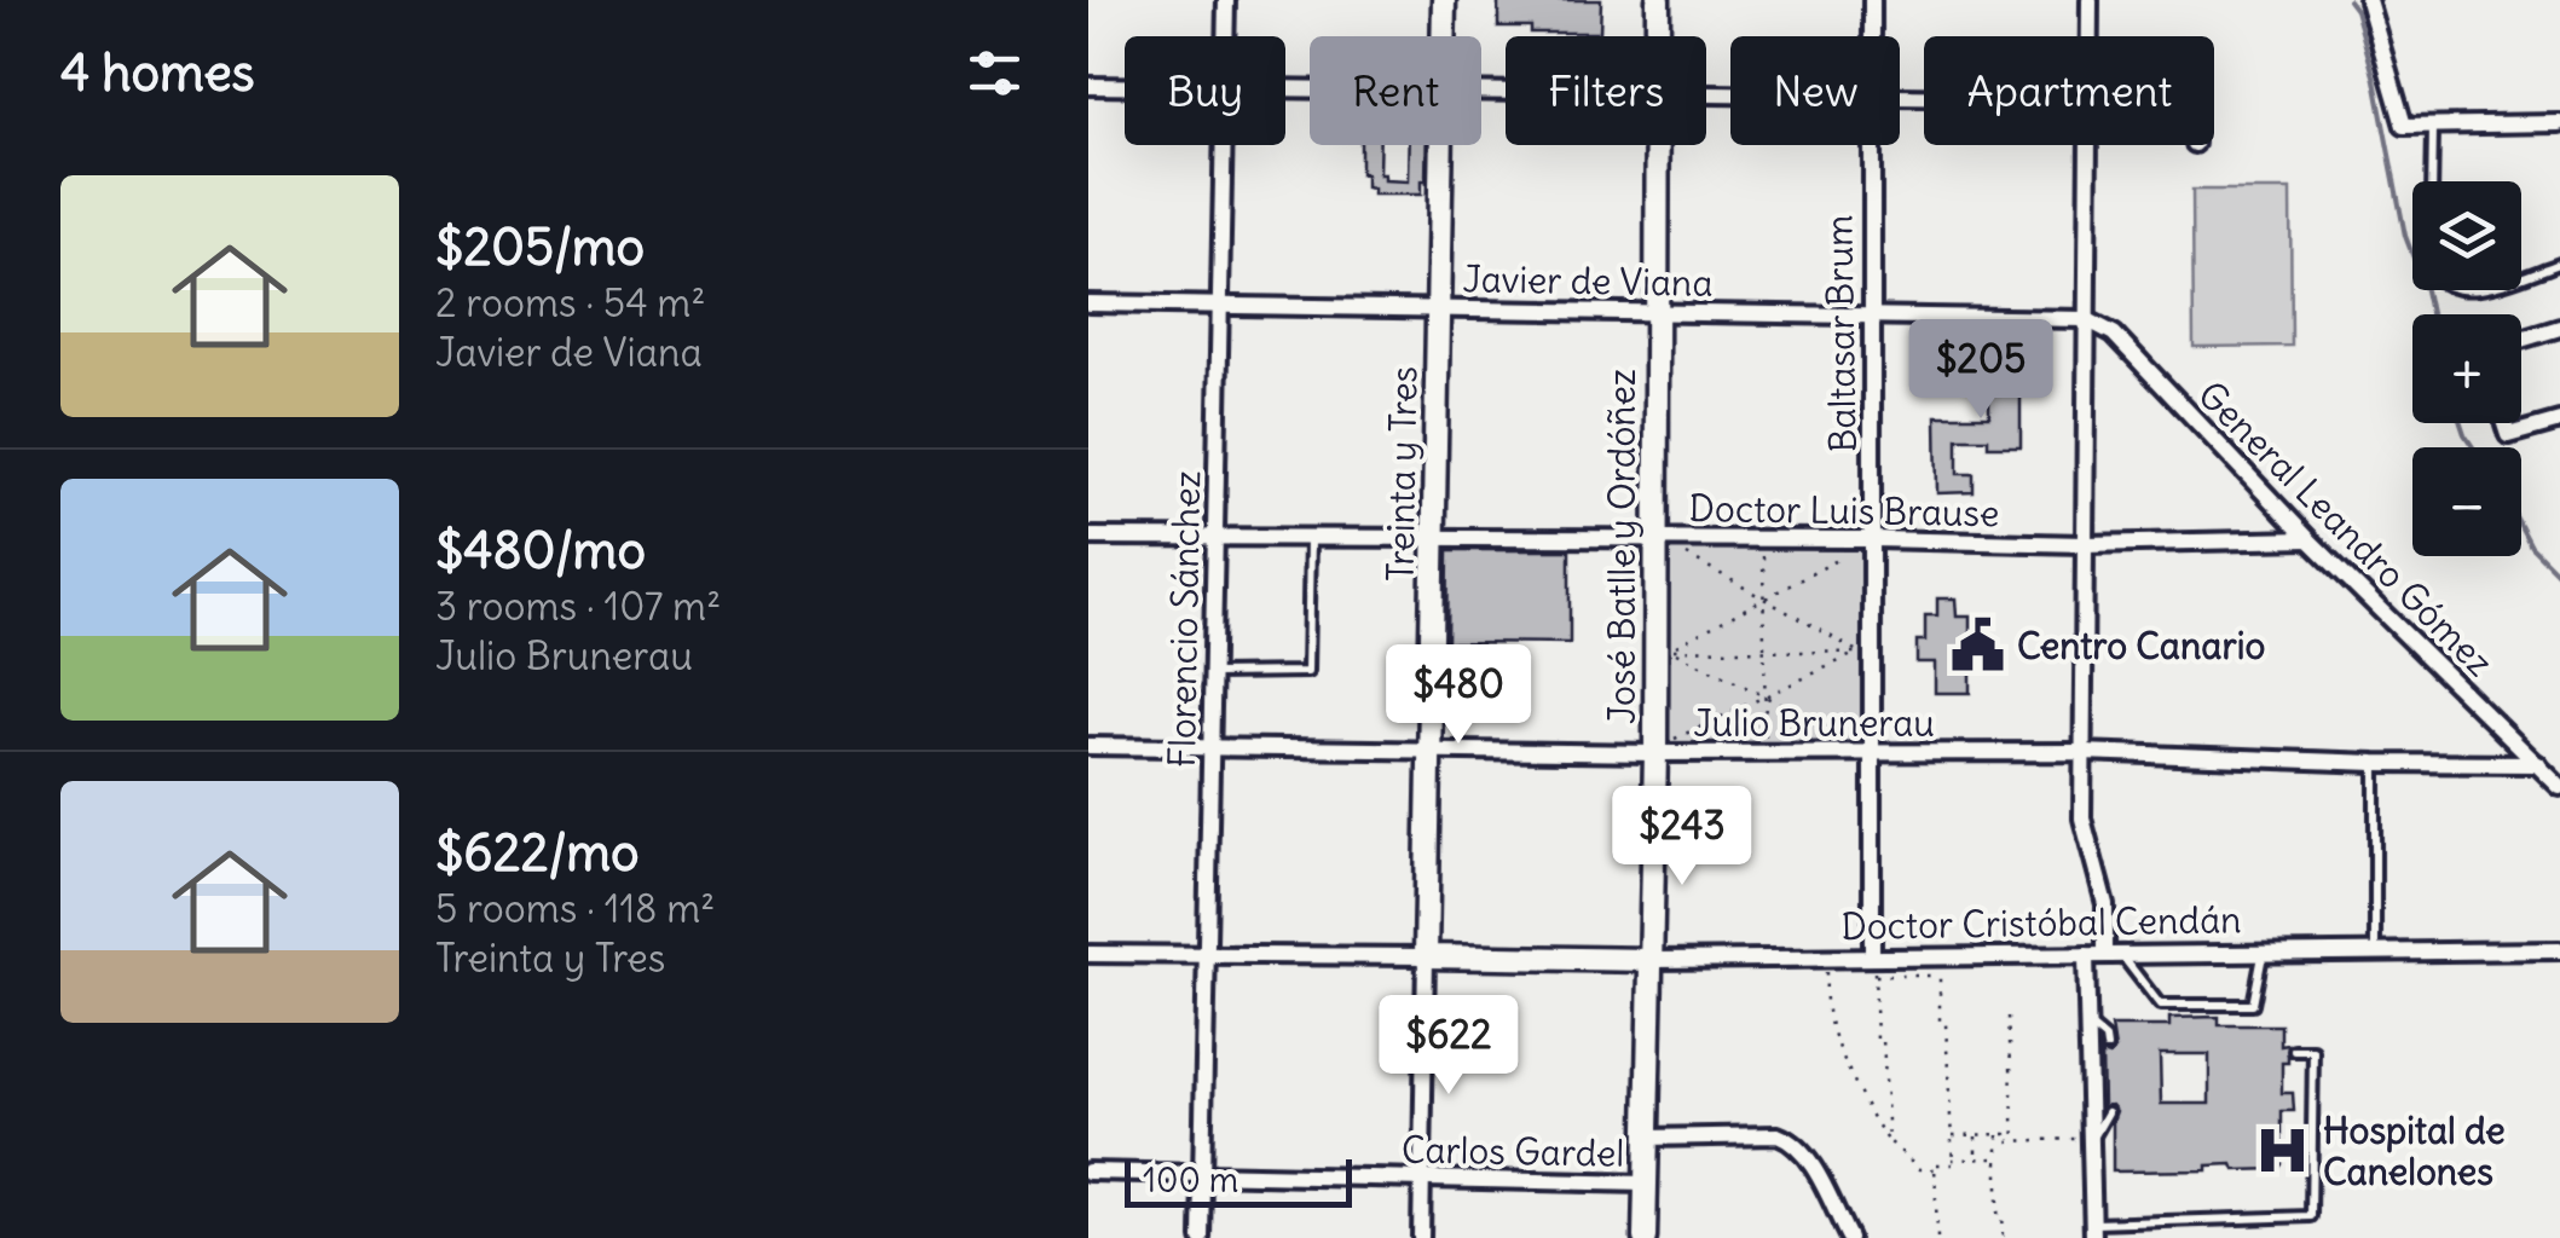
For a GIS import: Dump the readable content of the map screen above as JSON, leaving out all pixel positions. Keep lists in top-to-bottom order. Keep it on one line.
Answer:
{"streets":{"street":["Javier de Viana","Baltasar Brum","Treinta y Tres","Doctor Luis Brause","General Leandro Gómez","José Batlle y Ordóñez","Florencio Sánchez","Julio Brunerau","Doctor Cristóbal Cendán","Carlos Gardel"]},"crossings":[["Javier de Viana","Baltasar Brum"],["Javier de Viana","Treinta y Tres"],["Javier de Viana","General Leandro Gómez"],["Javier de Viana","José Batlle y Ordóñez"],["Javier de Viana","Florencio Sánchez"],["Baltasar Brum","Doctor Luis Brause"],["Baltasar Brum","Julio Brunerau"],["Baltasar Brum","Doctor Cristóbal Cendán"],["Treinta y Tres","Doctor Luis Brause"],["Treinta y Tres","Julio Brunerau"],["Treinta y Tres","Doctor Cristóbal Cendán"],["Treinta y Tres","Carlos Gardel"],["Doctor Luis Brause","General Leandro Gómez"],["Doctor Luis Brause","José Batlle y Ordóñez"],["Doctor Luis Brause","Florencio Sánchez"],["General Leandro Gómez","Julio Brunerau"],["José Batlle y Ordóñez","Julio Brunerau"],["José Batlle y Ordóñez","Doctor Cristóbal Cendán"],["José Batlle y Ordóñez","Carlos Gardel"],["Florencio Sánchez","Julio Brunerau"],["Florencio Sánchez","Doctor Cristóbal Cendán"],["Florencio Sánchez","Carlos Gardel"]],"places":{"public building":["Centro Canario"],"hospital":["Hospital de Canelones"]},"scale_bar":"100 m","page":{"heading":"4 homes","chip":["Buy","Rent","Filters","New","Apartment"],"list":[{"name":"$205/mo","note":"2 rooms · 54 m² · Javier de Viana"},{"name":"$480/mo","note":"3 rooms · 107 m² · Julio Brunerau"},{"name":"$622/mo","note":"5 rooms · 118 m² · Treinta y Tres"}],"map_buttons":["+","−"],"price":["$205","$480","$243","$622"],"scale":"100 m"}}
